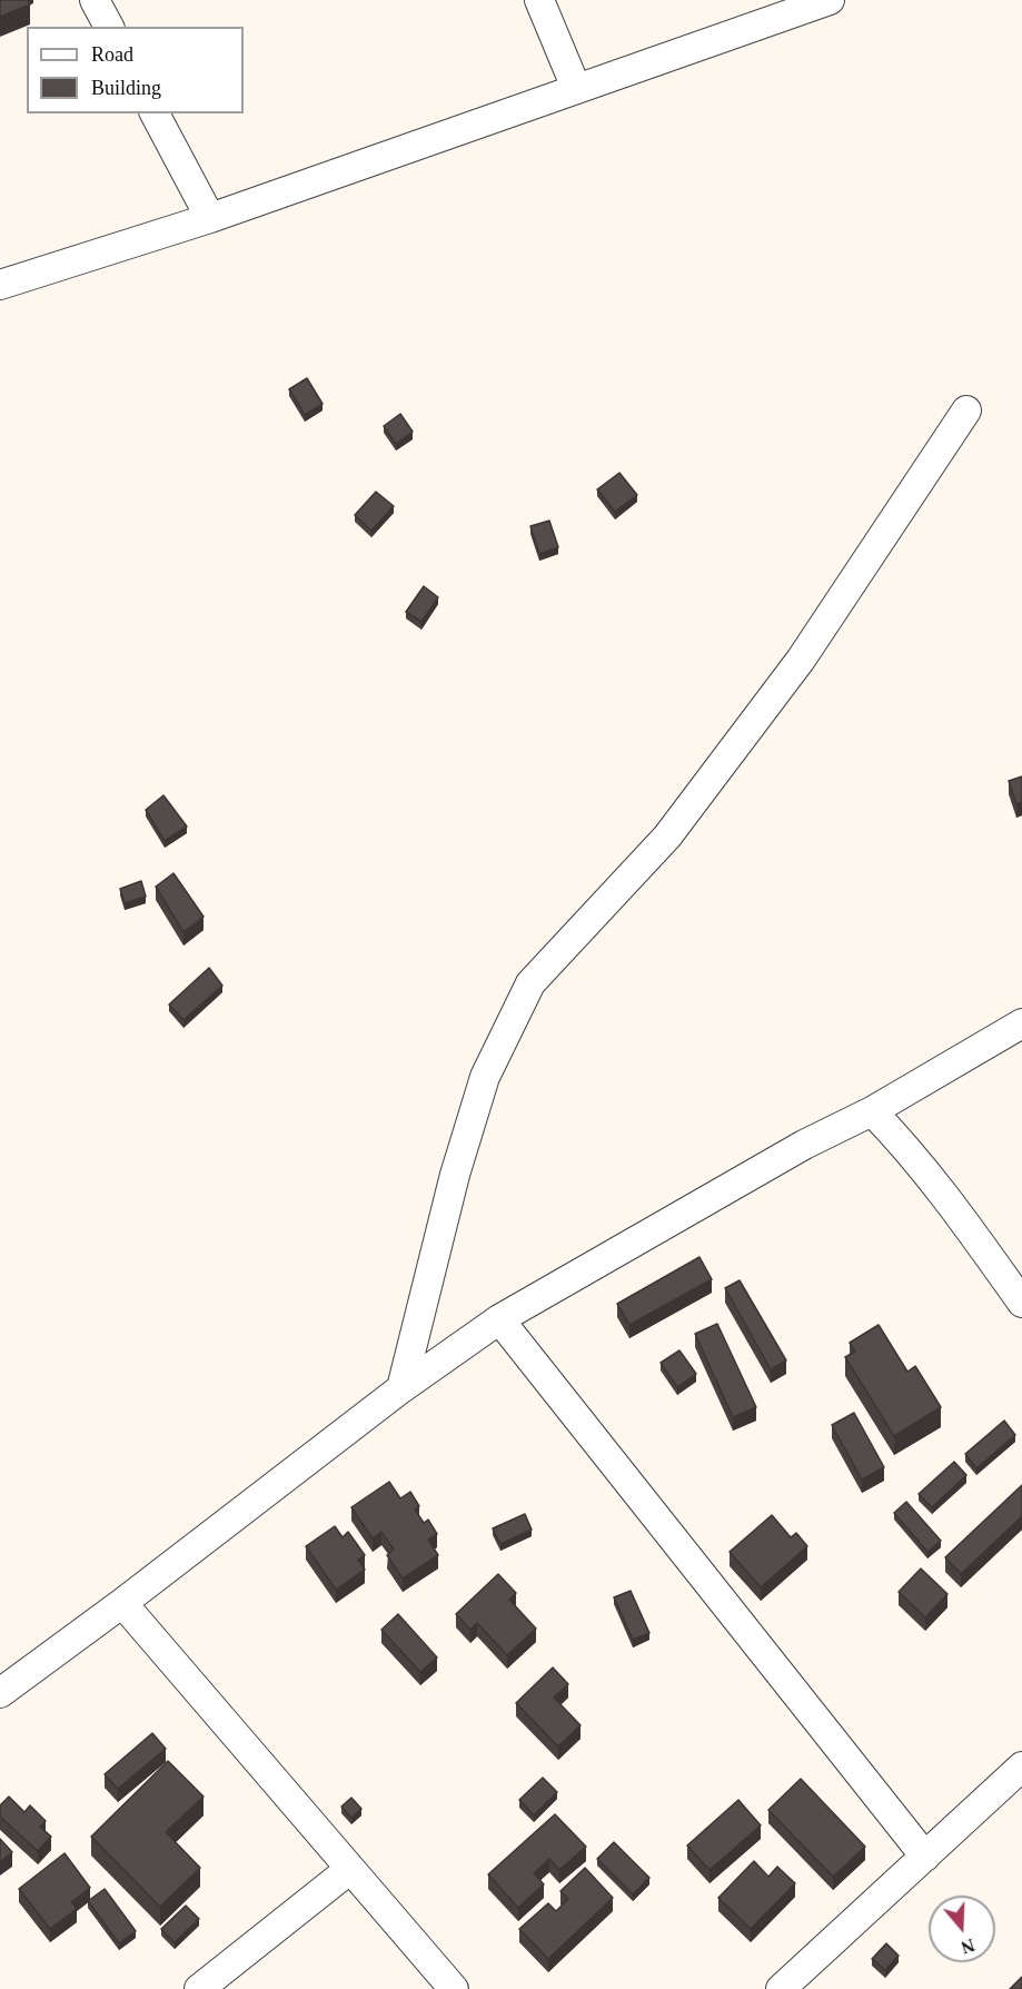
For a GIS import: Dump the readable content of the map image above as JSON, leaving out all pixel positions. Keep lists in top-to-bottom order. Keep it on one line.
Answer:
{"legend":["Road","Building"],"north":"bottom"}
